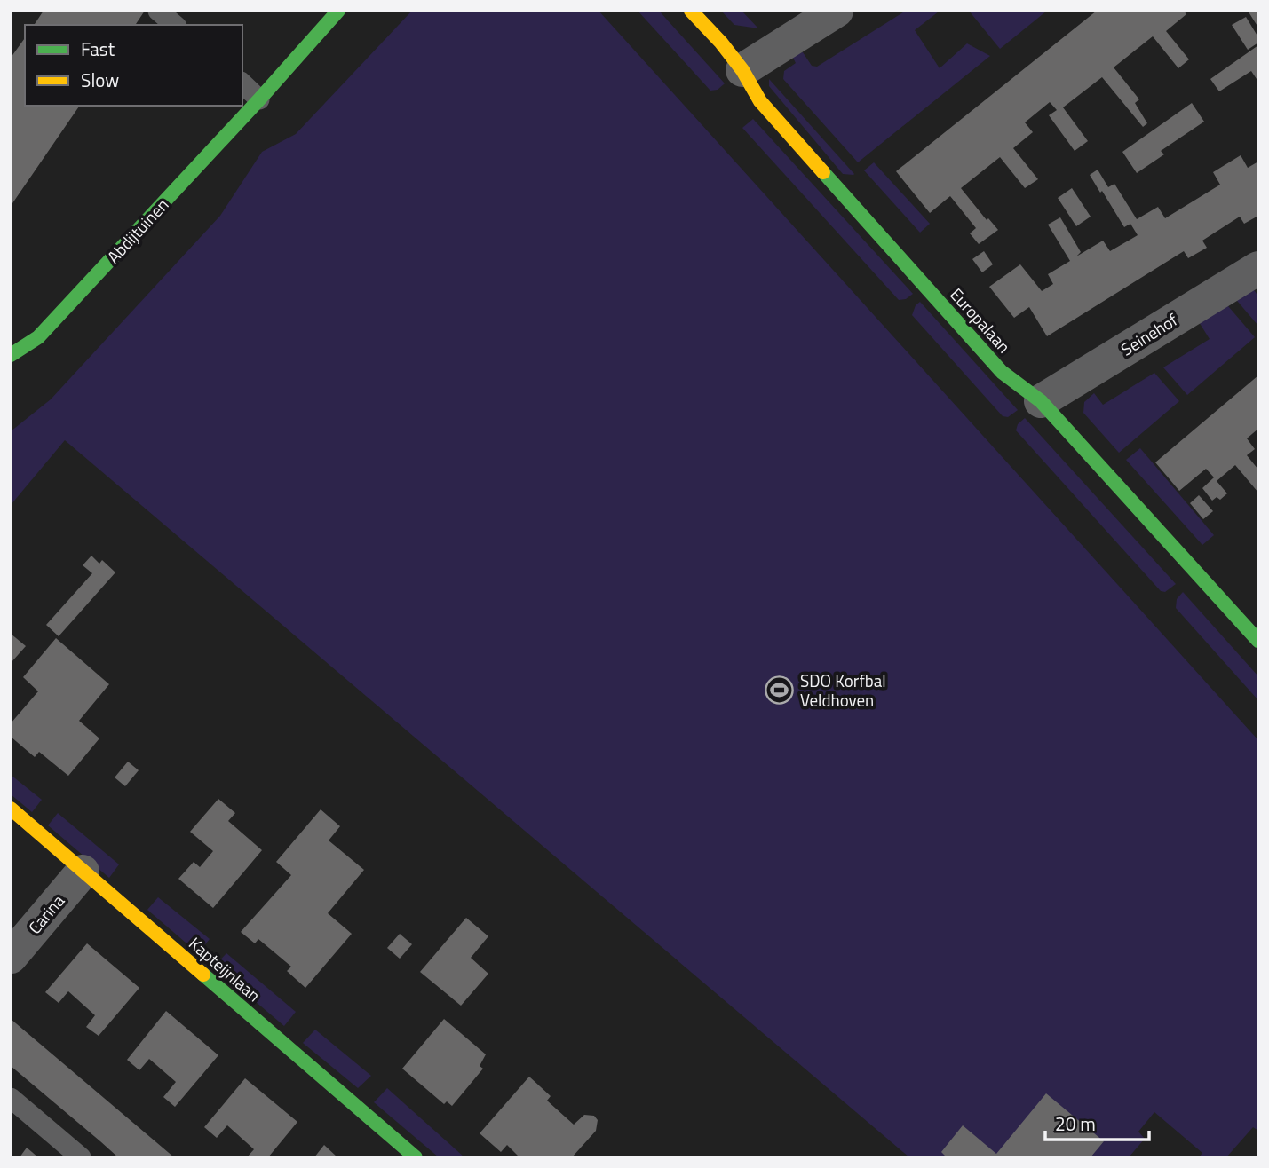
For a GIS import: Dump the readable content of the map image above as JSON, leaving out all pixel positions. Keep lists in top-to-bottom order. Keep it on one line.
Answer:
{"streets":{"street":["Abdijtuinen","Europalaan","Seinehof","Carina","Kapteijnlaan"]},"crossings":[["Europalaan","Seinehof"],["Carina","Kapteijnlaan"]],"places":{"sports":["SDO Korfbal Veldhoven"]},"legend":["Fast","Slow"],"scale_bar":"20 m"}
